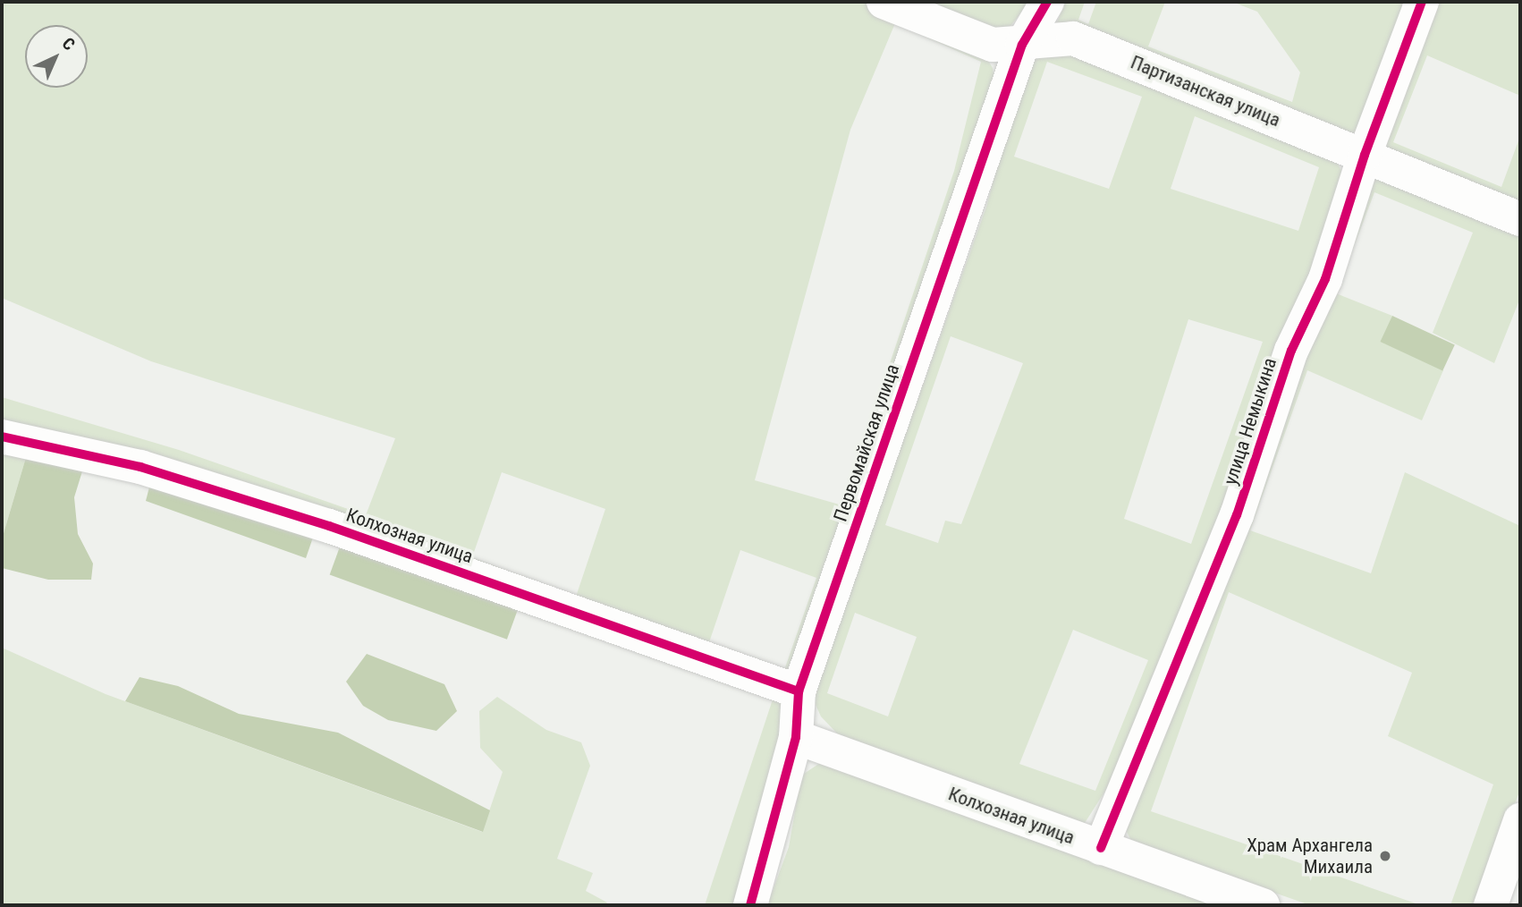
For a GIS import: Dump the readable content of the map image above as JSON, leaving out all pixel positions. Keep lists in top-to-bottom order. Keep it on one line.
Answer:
{"streets":{"street":["Партизанская улица","улица Немыкина","Первомайская улица","Колхозная улица"]},"crossings":[["Партизанская улица","улица Немыкина"],["Партизанская улица","Первомайская улица"],["улица Немыкина","Колхозная улица"],["Первомайская улица","Колхозная улица"]],"places":["Храм Архангела Михаила"],"north":"top right"}
